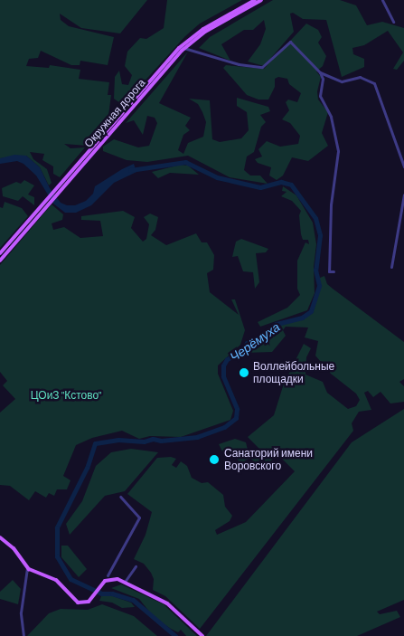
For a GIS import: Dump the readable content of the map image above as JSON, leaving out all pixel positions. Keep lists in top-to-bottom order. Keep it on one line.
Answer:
{"streets":{"main road":["Окружная дорога"]},"water":["Черёмуха"],"parks":["ЦОиЗ \"Кстово\""],"places":["Воллейбольные площадки","Санаторий имени Воровского"]}
